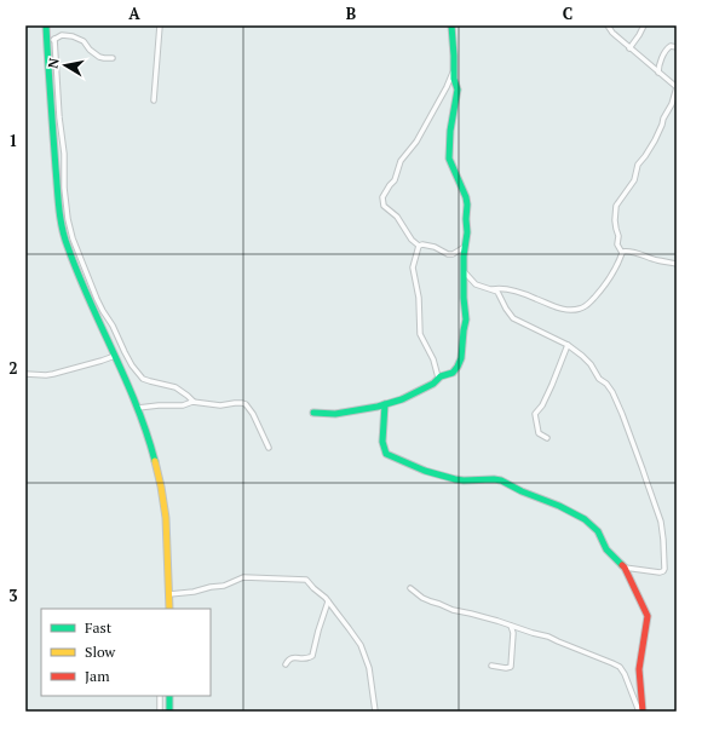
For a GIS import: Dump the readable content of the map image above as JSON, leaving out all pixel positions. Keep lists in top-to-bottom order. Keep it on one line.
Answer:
{"legend":["Fast","Slow","Jam"],"north":"left","grid":{"columns":["A","B","C"],"rows":["1","2","3"]}}
